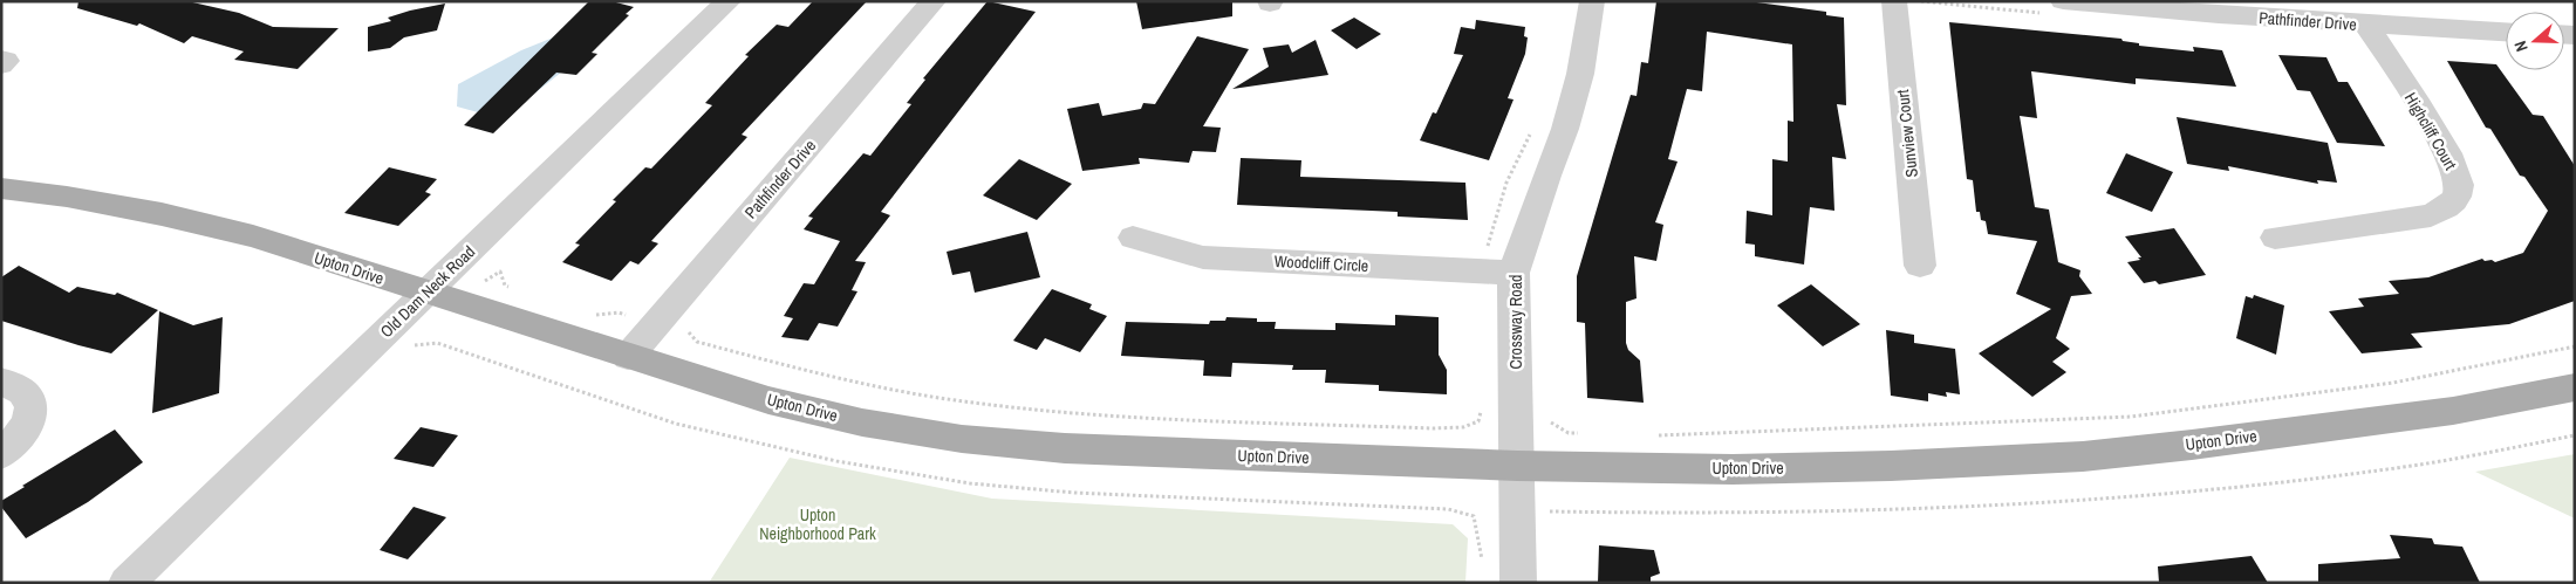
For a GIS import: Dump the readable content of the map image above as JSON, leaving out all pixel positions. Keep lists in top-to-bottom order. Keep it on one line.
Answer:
{"streets":{"main road":["Upton Drive"],"street":["Pathfinder Drive","Highcliff Court","Sunview Court","Woodcliff Circle","Old Dam Neck Road","Crossway Road"]},"crossings":[["Pathfinder Drive","Highcliff Court"],["Pathfinder Drive","Upton Drive"],["Woodcliff Circle","Crossway Road"],["Upton Drive","Old Dam Neck Road"],["Upton Drive","Crossway Road"]],"parks":["Upton Neighborhood Park"],"north":"left"}
